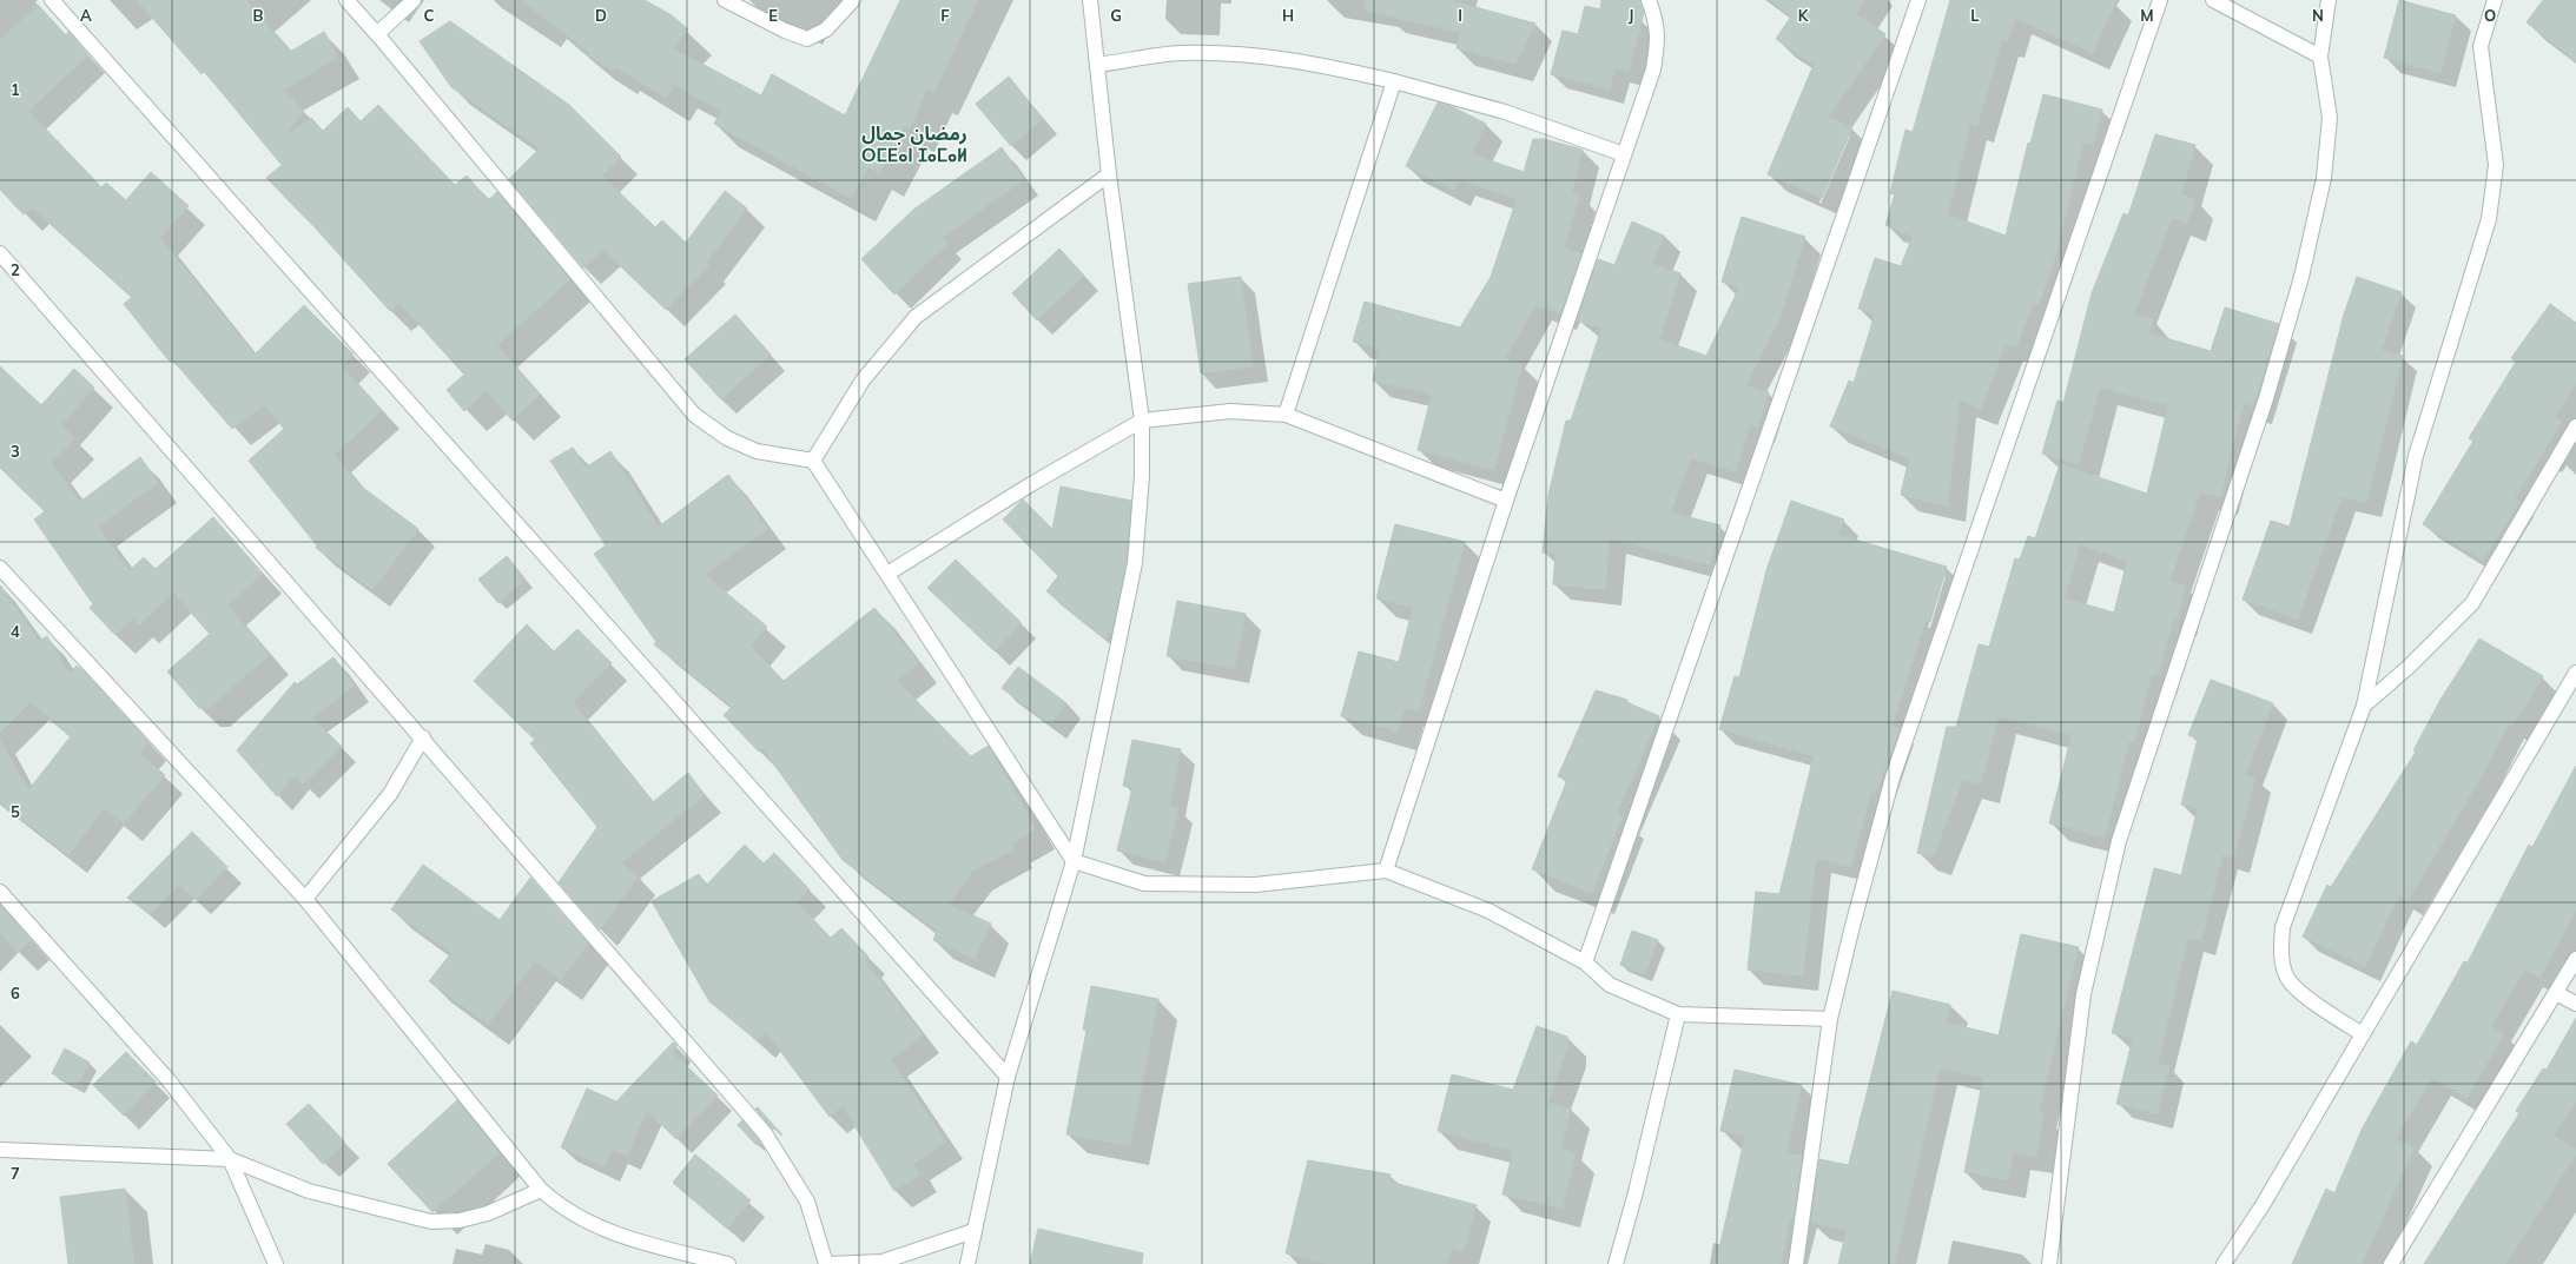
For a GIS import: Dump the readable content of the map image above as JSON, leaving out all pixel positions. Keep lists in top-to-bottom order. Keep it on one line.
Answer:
{"districts":["رمضان جمال ⵔⵎⴹⴰⵏ ⵊⴰⵎⴰⵍ"],"grid":{"columns":["A","B","C","D","E","F","G","H","I","J","K","L","M","N","O"],"rows":["1","2","3","4","5","6","7"]}}
